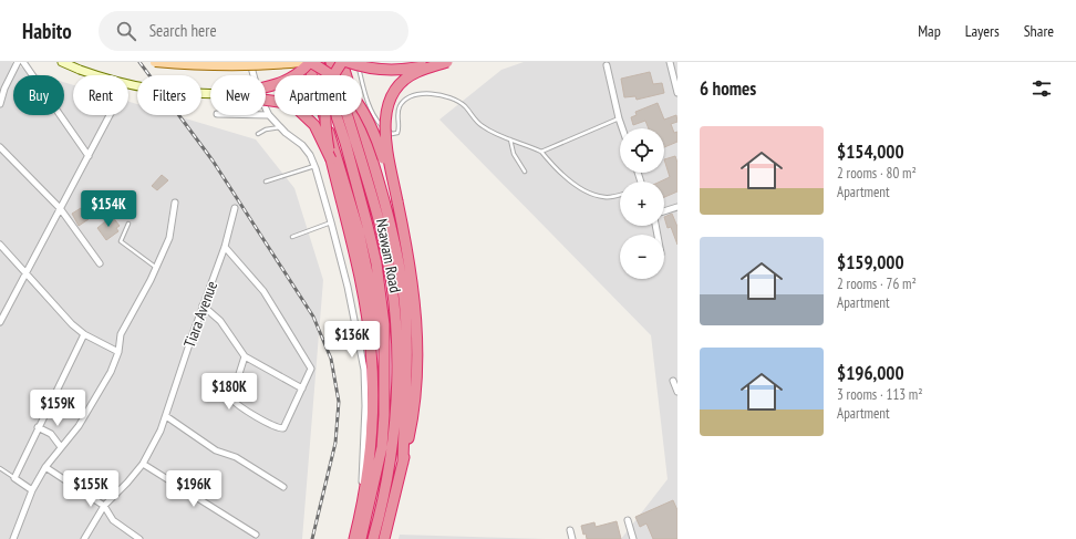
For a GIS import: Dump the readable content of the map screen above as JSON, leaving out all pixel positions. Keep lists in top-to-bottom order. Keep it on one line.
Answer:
{"streets":{"highway":["Nsawam Road"],"street":["Tiara Avenue"]},"page":{"header":"Habito","search":"Search here","nav":["Map","Layers","Share"],"heading":"6 homes","chip":["Buy","Rent","Filters","New","Apartment"],"list":[{"name":"$154,000","note":"2 rooms · 80 m² · Apartment"},{"name":"$159,000","note":"2 rooms · 76 m² · Apartment"},{"name":"$196,000","note":"3 rooms · 113 m² · Apartment"}],"map_buttons":["+","−"],"price":["$154K","$136K","$180K","$159K","$155K","$196K"]}}
